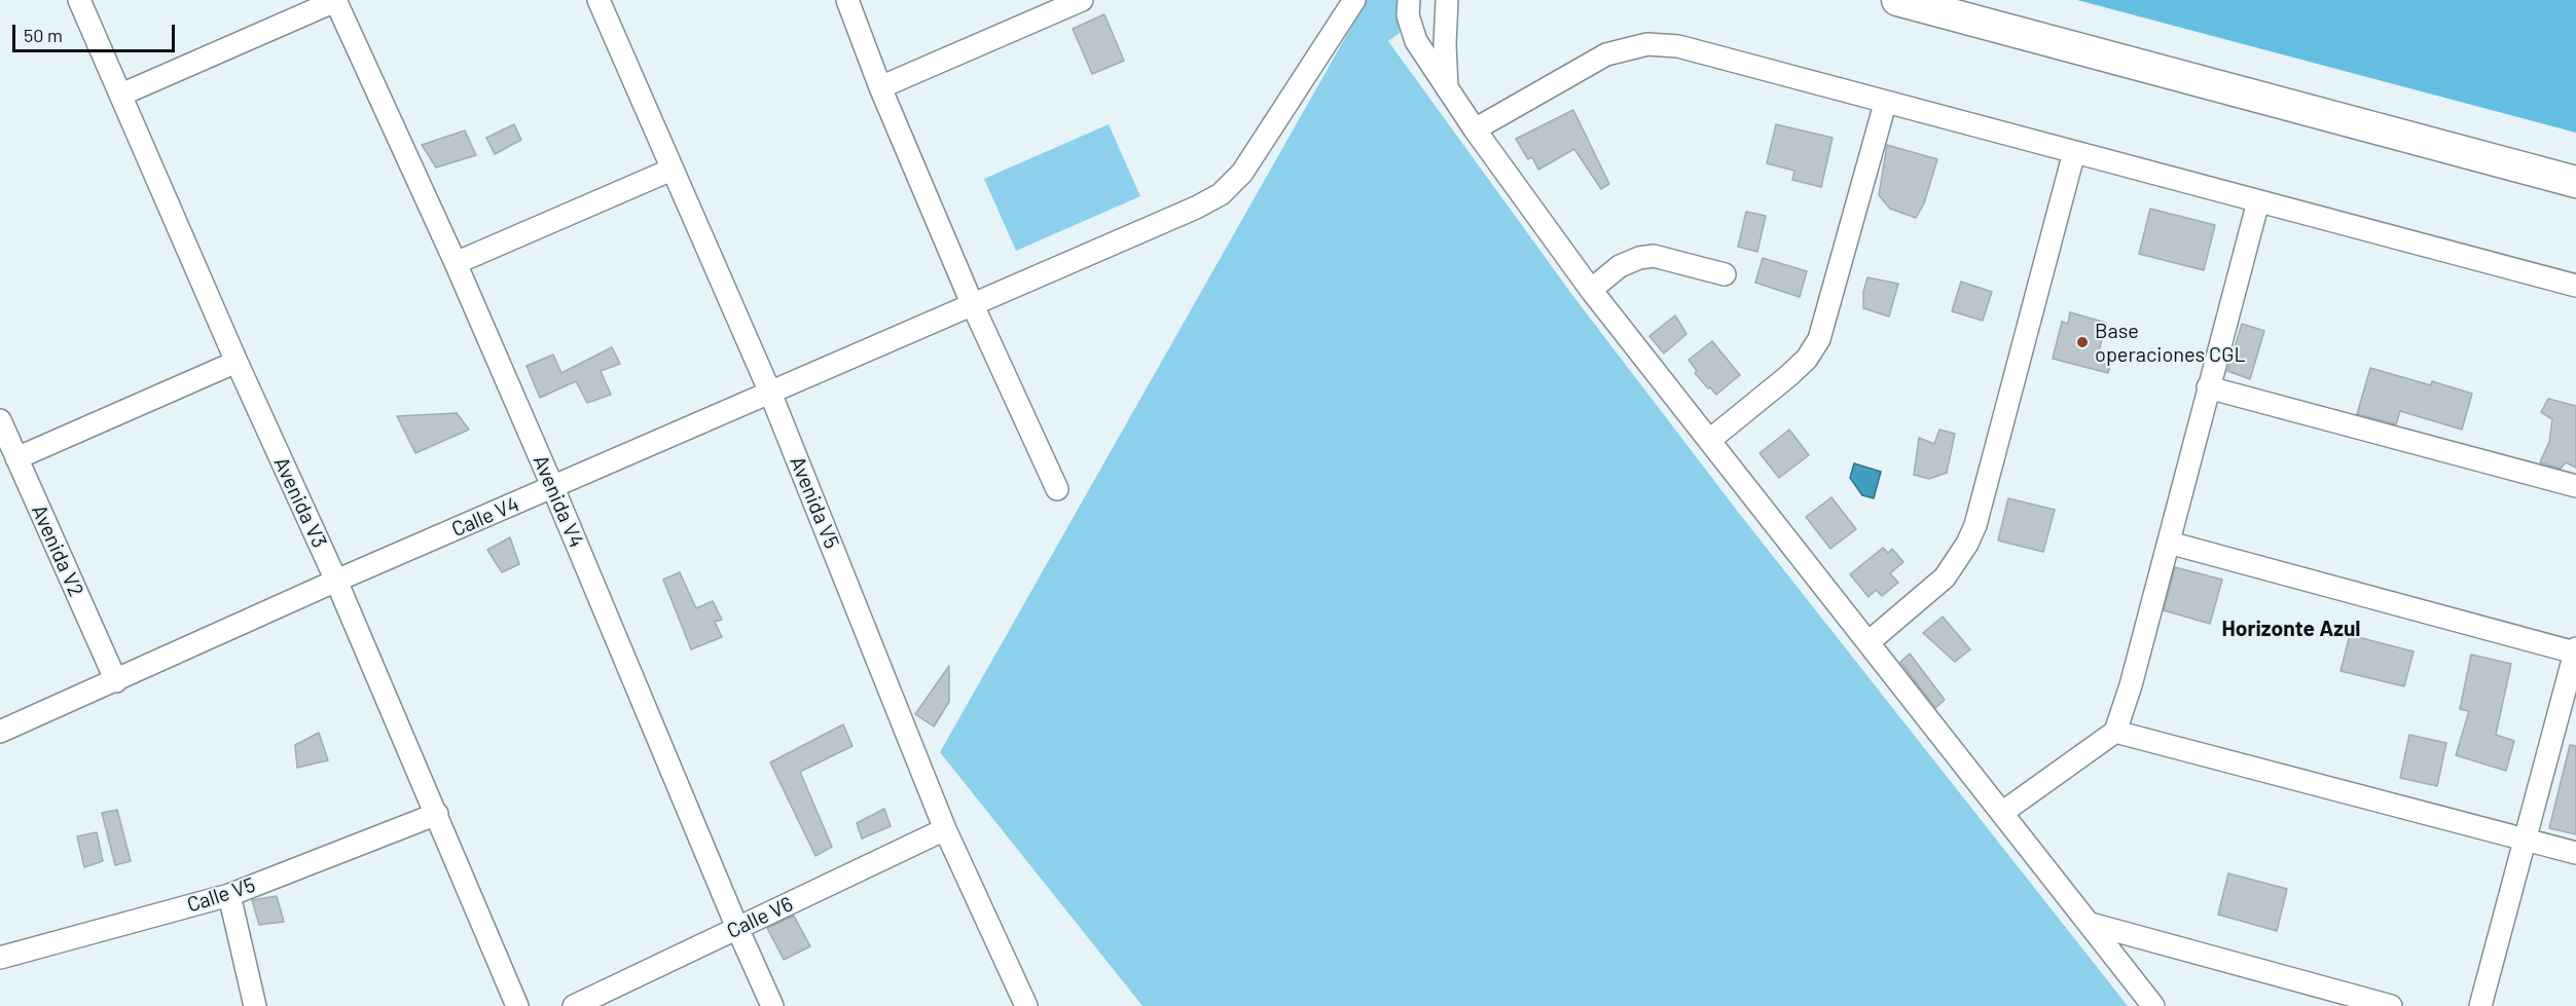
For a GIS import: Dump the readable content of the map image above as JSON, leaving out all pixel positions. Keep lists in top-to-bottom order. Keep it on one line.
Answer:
{"streets":{"street":["Avenida V4","Avenida V3","Avenida V5","Calle V4","Avenida V2","Calle V5","Calle V6"]},"crossings":[["Avenida V4","Calle V4"],["Avenida V4","Calle V6"],["Avenida V3","Calle V4"],["Avenida V3","Calle V5"],["Avenida V5","Calle V4"],["Avenida V5","Calle V6"],["Calle V4","Avenida V2"]],"districts":["Horizonte Azul"],"places":["Base operaciones CGL"],"scale_bar":"50 m"}
